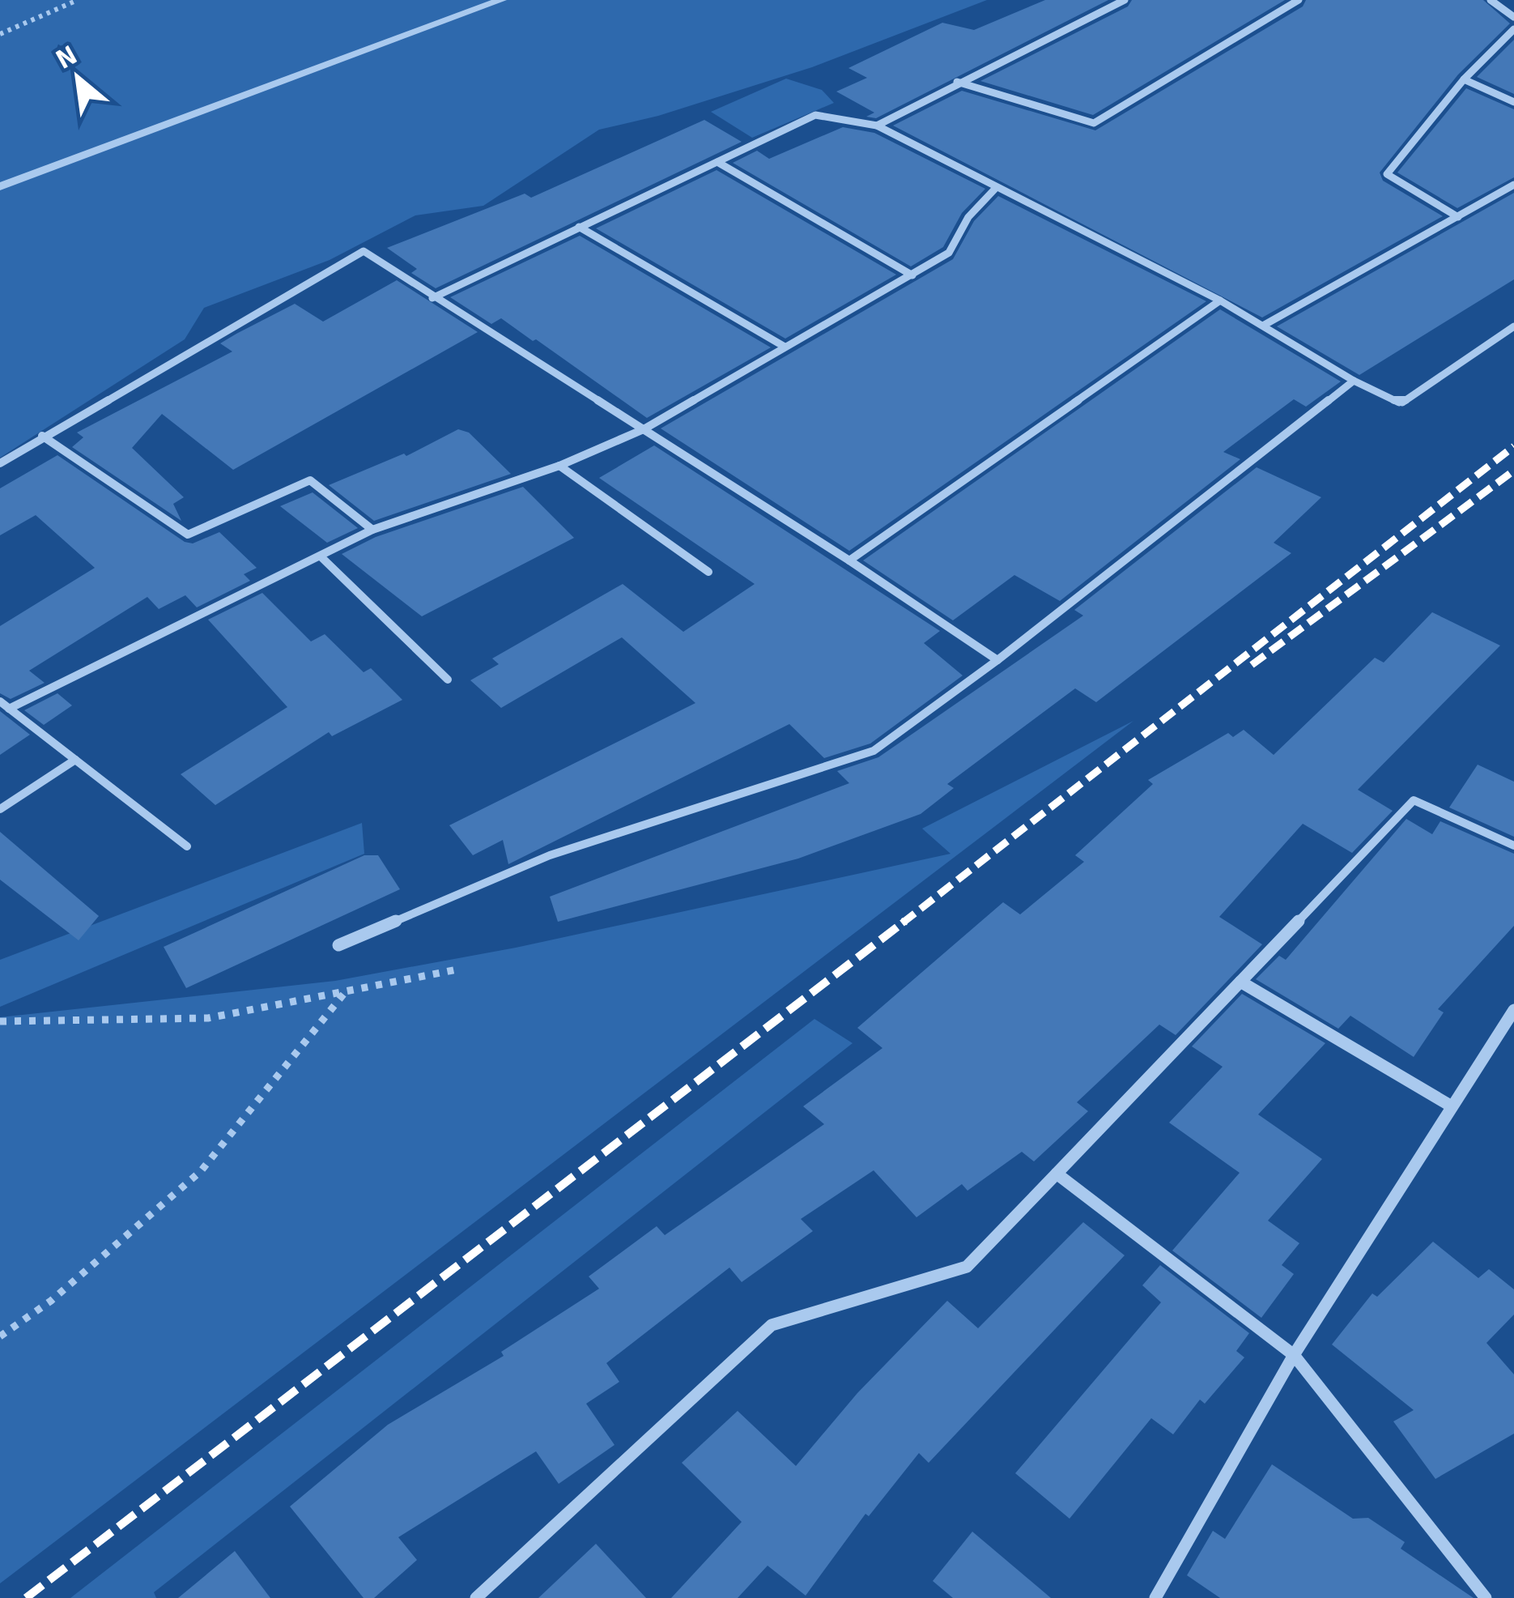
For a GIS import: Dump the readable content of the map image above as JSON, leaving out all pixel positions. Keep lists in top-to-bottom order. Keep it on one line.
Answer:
{"north":"top left"}
